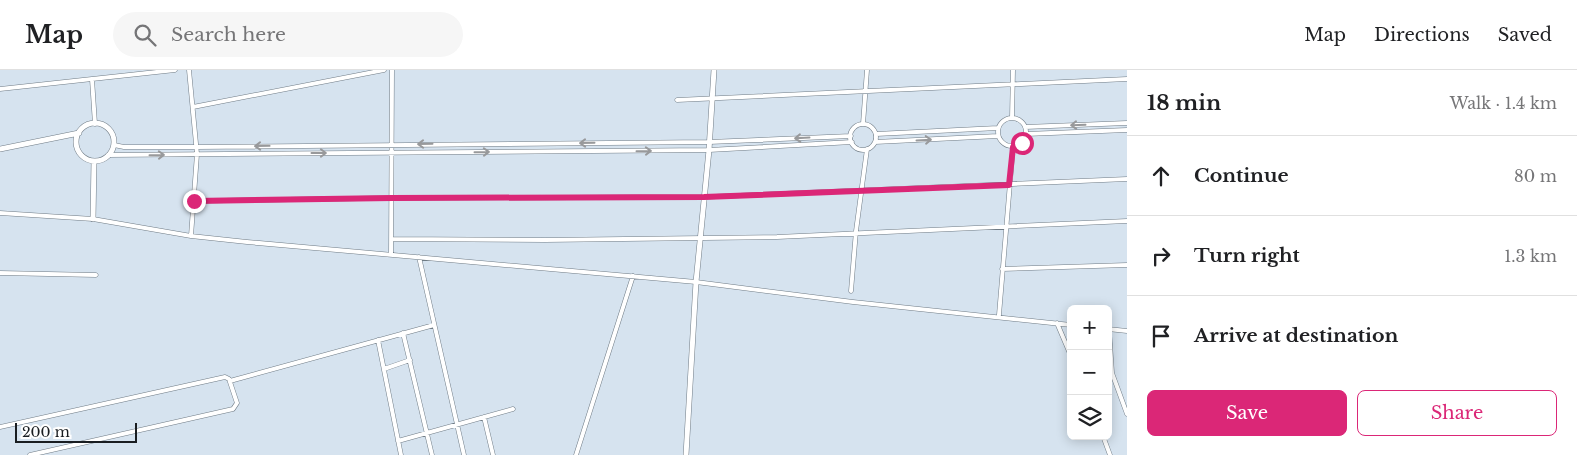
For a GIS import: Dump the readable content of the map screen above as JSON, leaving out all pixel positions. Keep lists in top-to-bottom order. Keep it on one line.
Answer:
{"scale_bar":"200 m","page":{"header":"Map","search":"Search here","nav":["Map","Directions","Saved"],"heading":["18 min","Walk · 1.4 km"],"list":[["Continue","80 m"],["Turn right","1.3 km"],"Arrive at destination"],"map_buttons":["+","−"],"buttons":["Save","Share"],"scale":"200 m"}}
